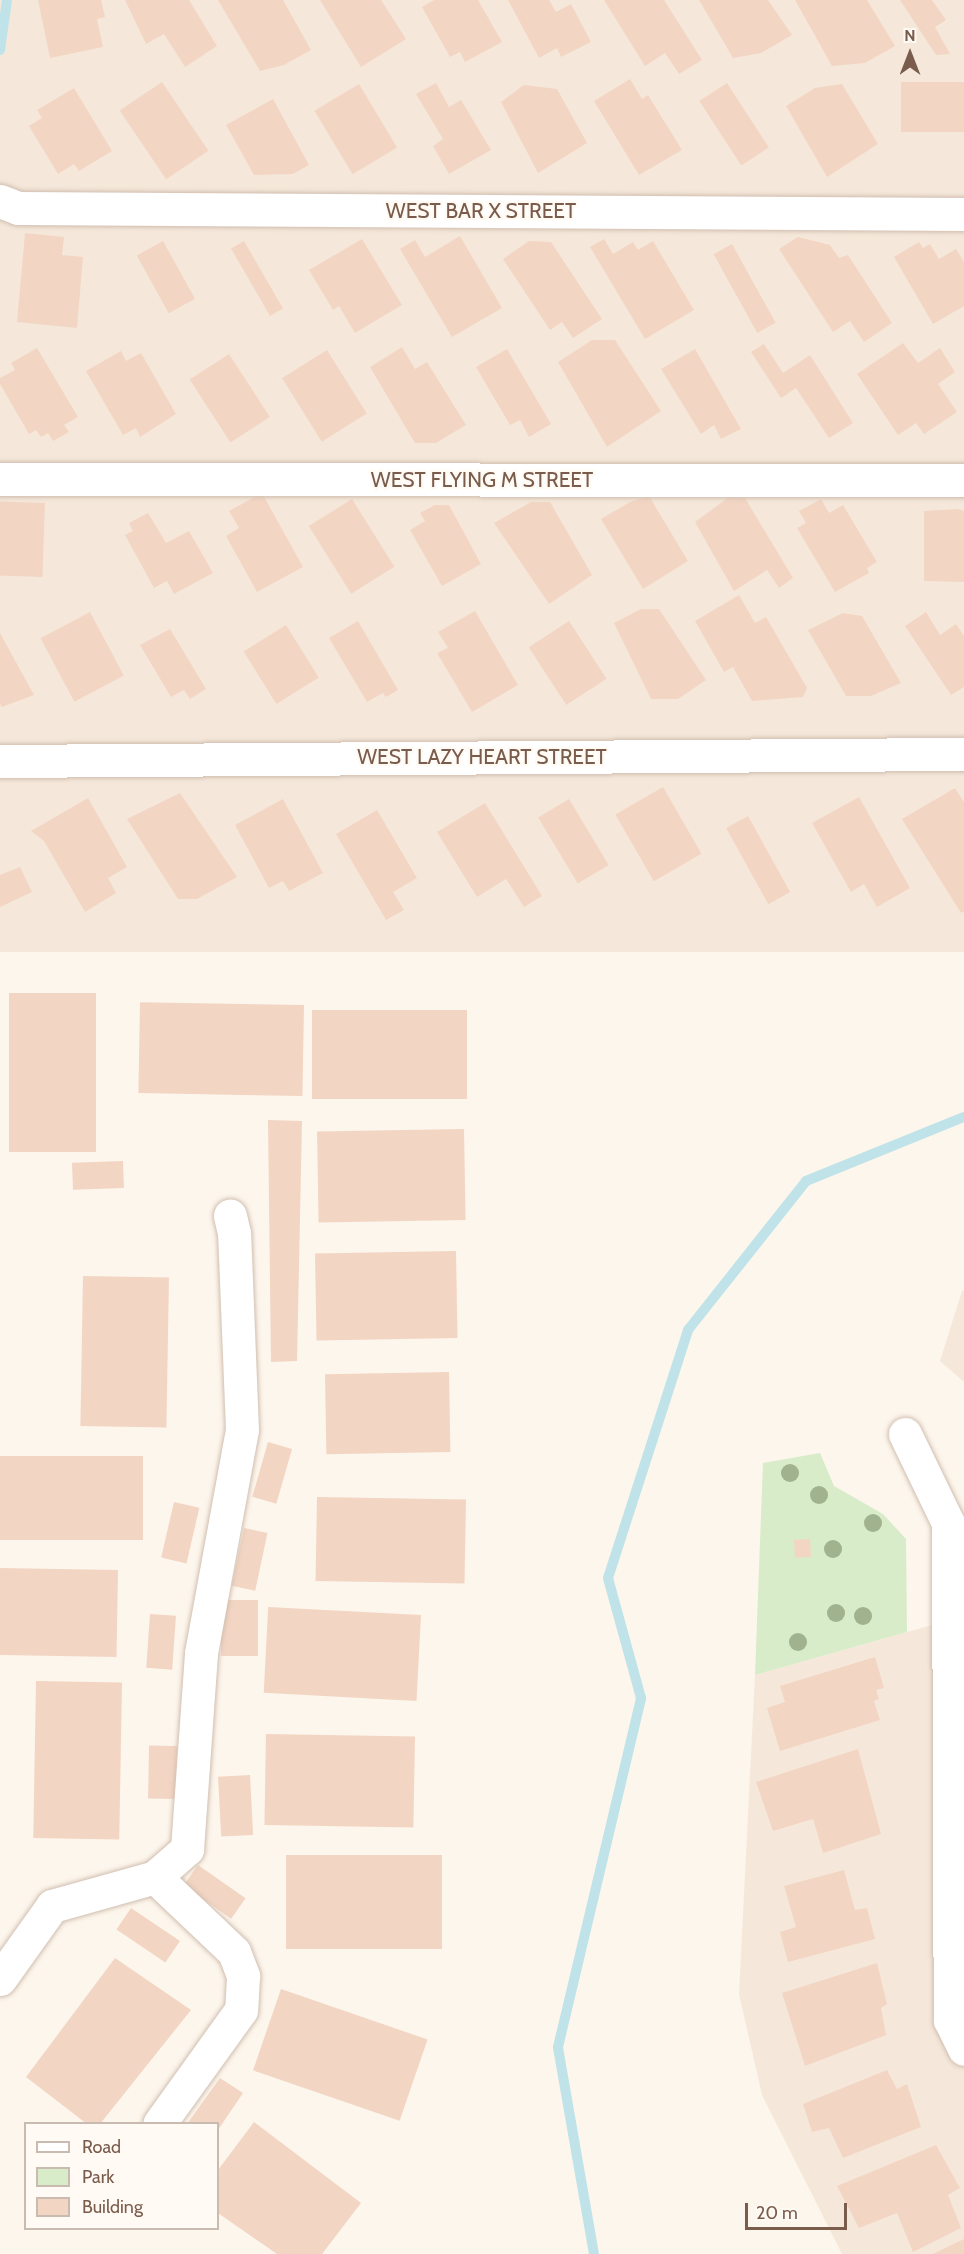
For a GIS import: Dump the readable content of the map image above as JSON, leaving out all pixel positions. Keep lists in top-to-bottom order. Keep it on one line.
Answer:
{"streets":{"street":["WEST BAR X STREET","WEST FLYING M STREET","WEST LAZY HEART STREET"]},"legend":["Road","Park","Building"],"scale_bar":"20 m","north":"top"}
